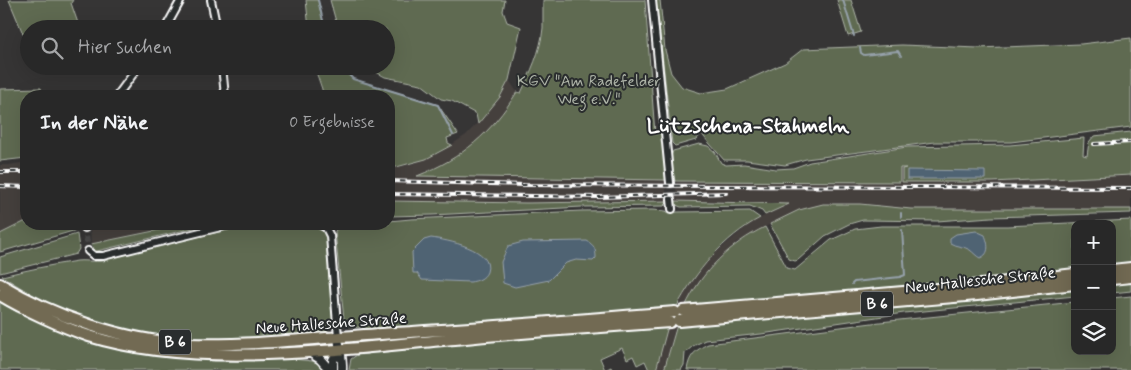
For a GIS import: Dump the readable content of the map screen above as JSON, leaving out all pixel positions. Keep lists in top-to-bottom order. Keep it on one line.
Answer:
{"streets":{"main road":["Neue Hallesche Straße","B 6"]},"districts":["Lützschena-Stahmeln"],"parks":["KGV \"Am Radefelder Weg e.V.\""],"page":{"search":"Hier suchen","heading":["In der Nähe","0 Ergebnisse"],"map_buttons":["+","−"]}}
